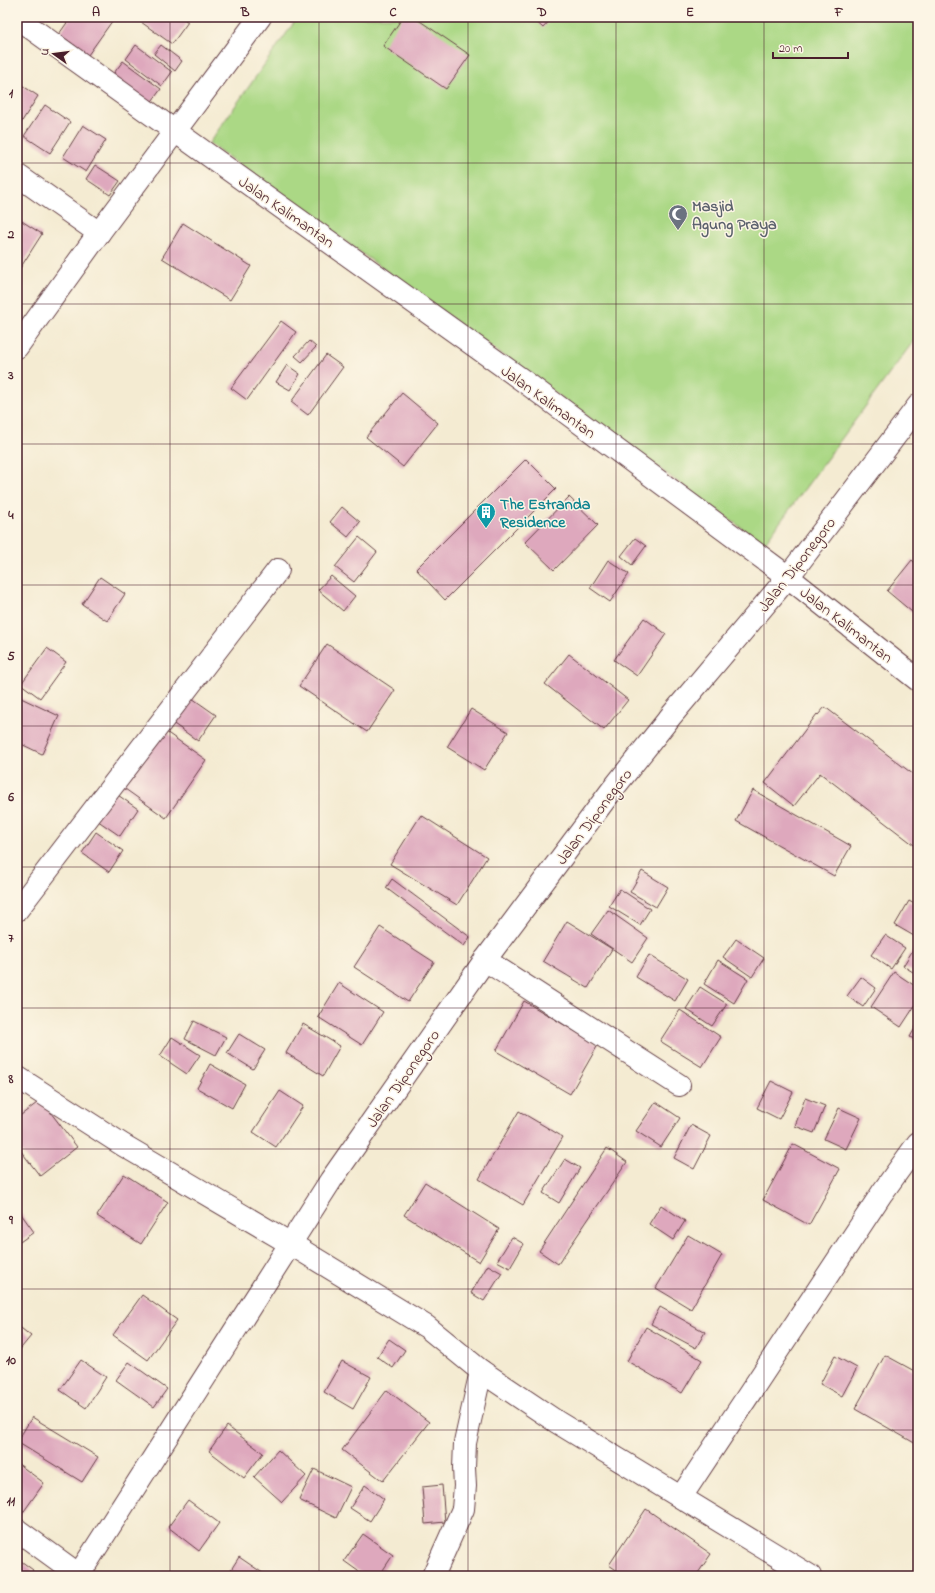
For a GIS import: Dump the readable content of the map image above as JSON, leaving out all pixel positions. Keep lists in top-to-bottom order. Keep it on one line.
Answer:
{"streets":{"street":["Jalan Kalimantan","Jalan Diponegoro"]},"crossings":[["Jalan Kalimantan","Jalan Diponegoro"]],"places":{"mosque":["Masjid Agung Praya"],"building":["The Estranda Residence"]},"scale_bar":"20 m","north":"left","grid":{"columns":["A","B","C","D","E","F"],"rows":["1","2","3","4","5","6","7","8","9","10","11"]}}
